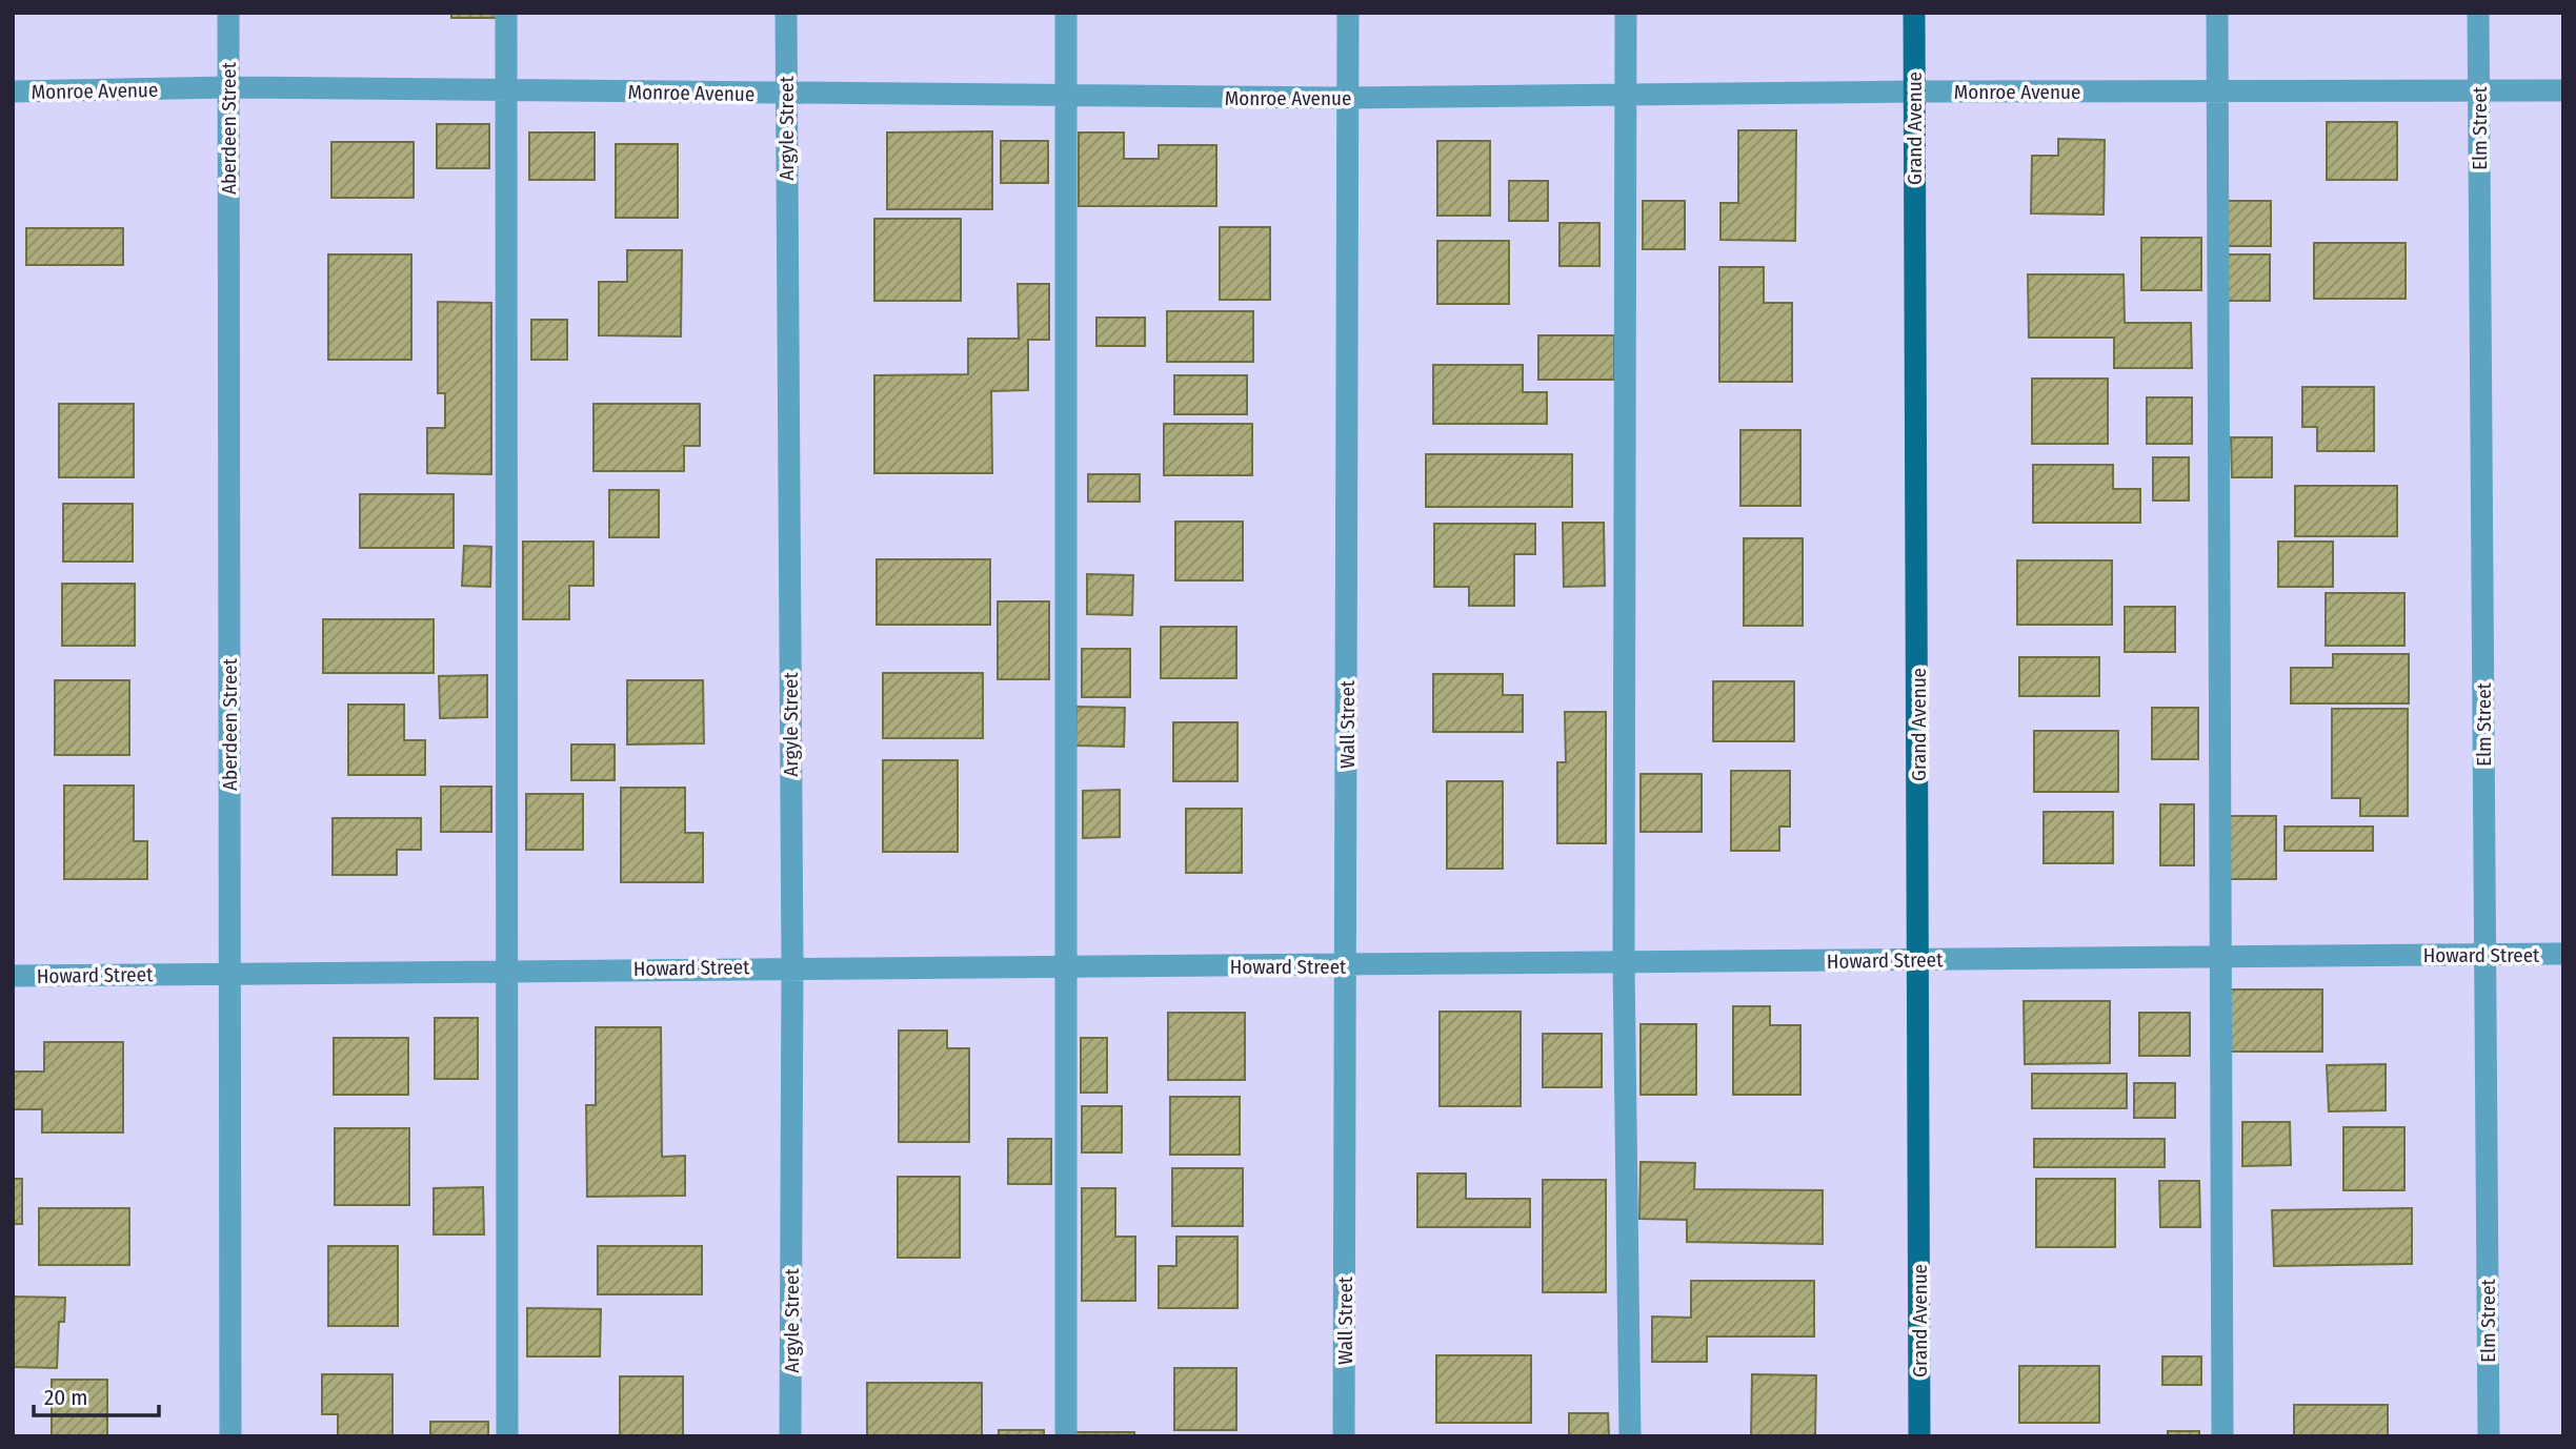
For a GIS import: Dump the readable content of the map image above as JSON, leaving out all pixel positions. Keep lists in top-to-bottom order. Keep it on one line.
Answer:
{"streets":{"main road":["Grand Avenue"],"street":["Monroe Avenue","Aberdeen Street","Argyle Street","Elm Street","Wall Street","Howard Street"]},"crossings":[["Monroe Avenue","Aberdeen Street"],["Monroe Avenue","Argyle Street"],["Monroe Avenue","Grand Avenue"],["Monroe Avenue","Elm Street"],["Monroe Avenue","Wall Street"],["Aberdeen Street","Howard Street"],["Argyle Street","Howard Street"],["Grand Avenue","Howard Street"],["Elm Street","Howard Street"],["Wall Street","Howard Street"]],"scale_bar":"20 m"}
